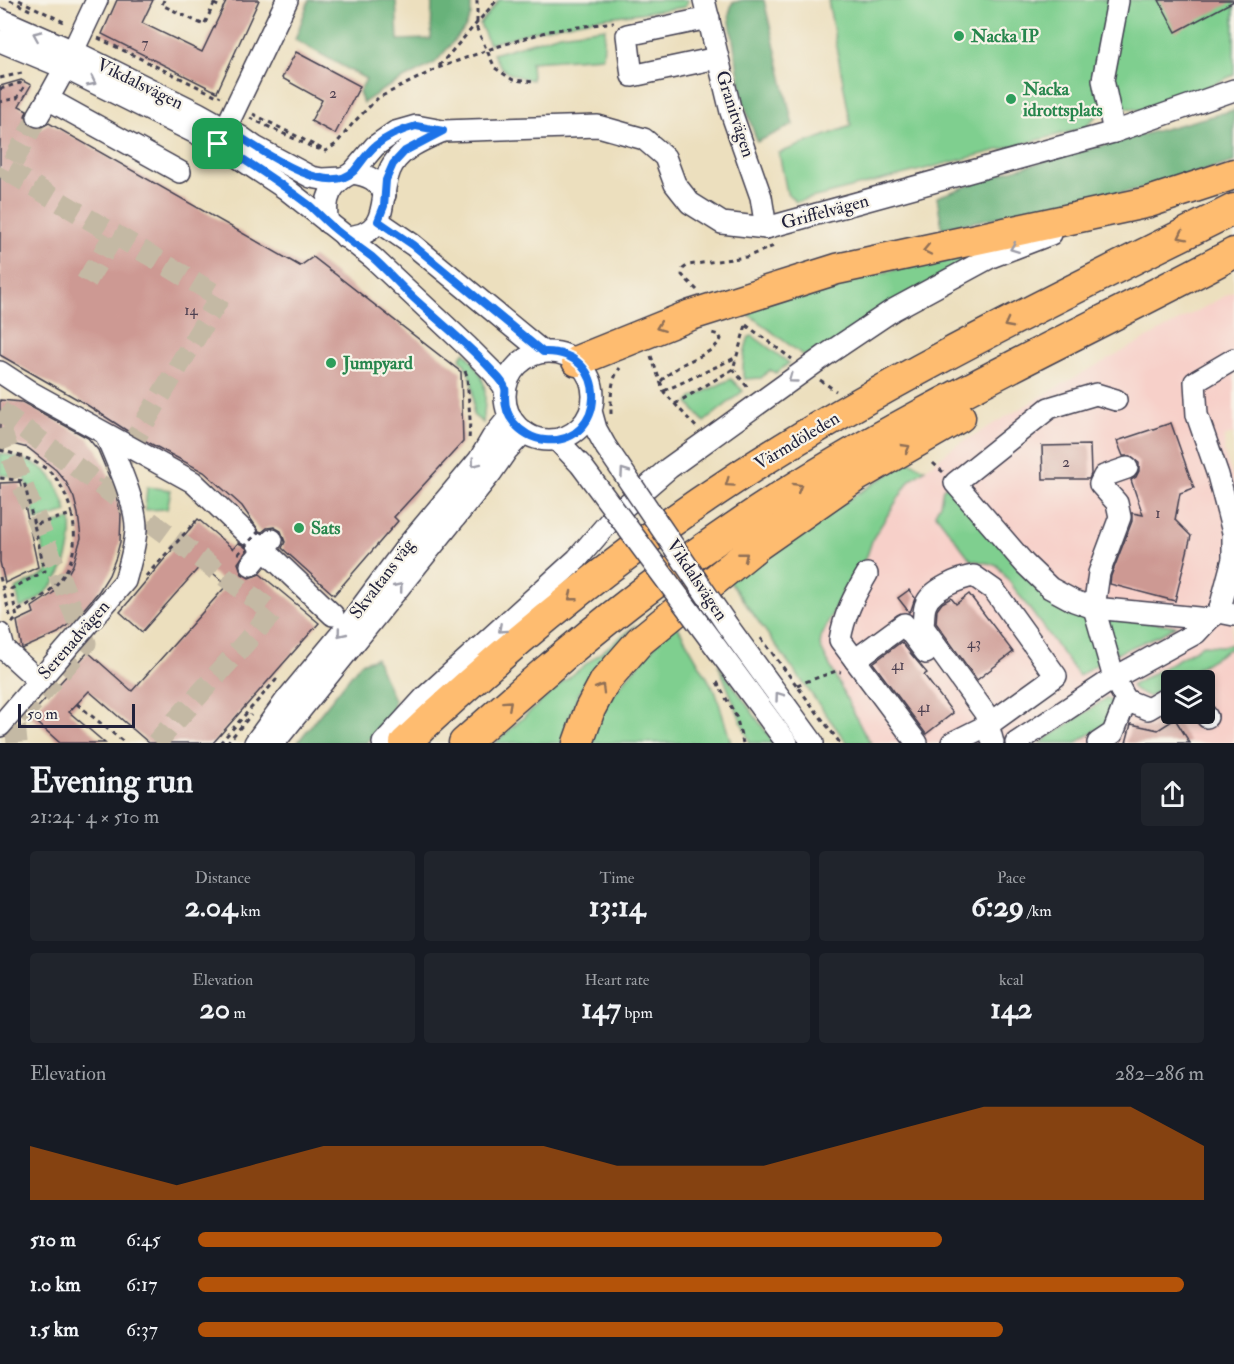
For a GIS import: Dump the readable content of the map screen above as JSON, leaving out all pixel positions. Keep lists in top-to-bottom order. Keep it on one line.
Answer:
{"streets":{"highway":["Värmdöleden"],"street":["Vikdalsvägen","Granitvägen","Griffelvägen","Skvaltans väg","Serenadvägen"]},"crossings":[["Vikdalsvägen","Griffelvägen"],["Vikdalsvägen","Skvaltans väg"],["Granitvägen","Griffelvägen"]],"places":["Nacka IP","Nacka idrottsplats","Jumpyard","Sats"],"house_numbers":["7","2","14","2","1","43","41","41"],"scale_bar":"50 m","page":{"scale":"50 m","heading":["Evening run","21:24 · 4 × 510 m"],"stats":[["Distance","2.04 km"],["Time","13:14"],["Pace","6:29 /km"],["Elevation","20 m"],["Heart rate","147 bpm"],["kcal","142"]],"chart":["Elevation","282–286 m"],"list":[{"name":"510 m","note":"6:45"},{"name":"1.0 km","note":"6:17"},{"name":"1.5 km","note":"6:37"}]}}
